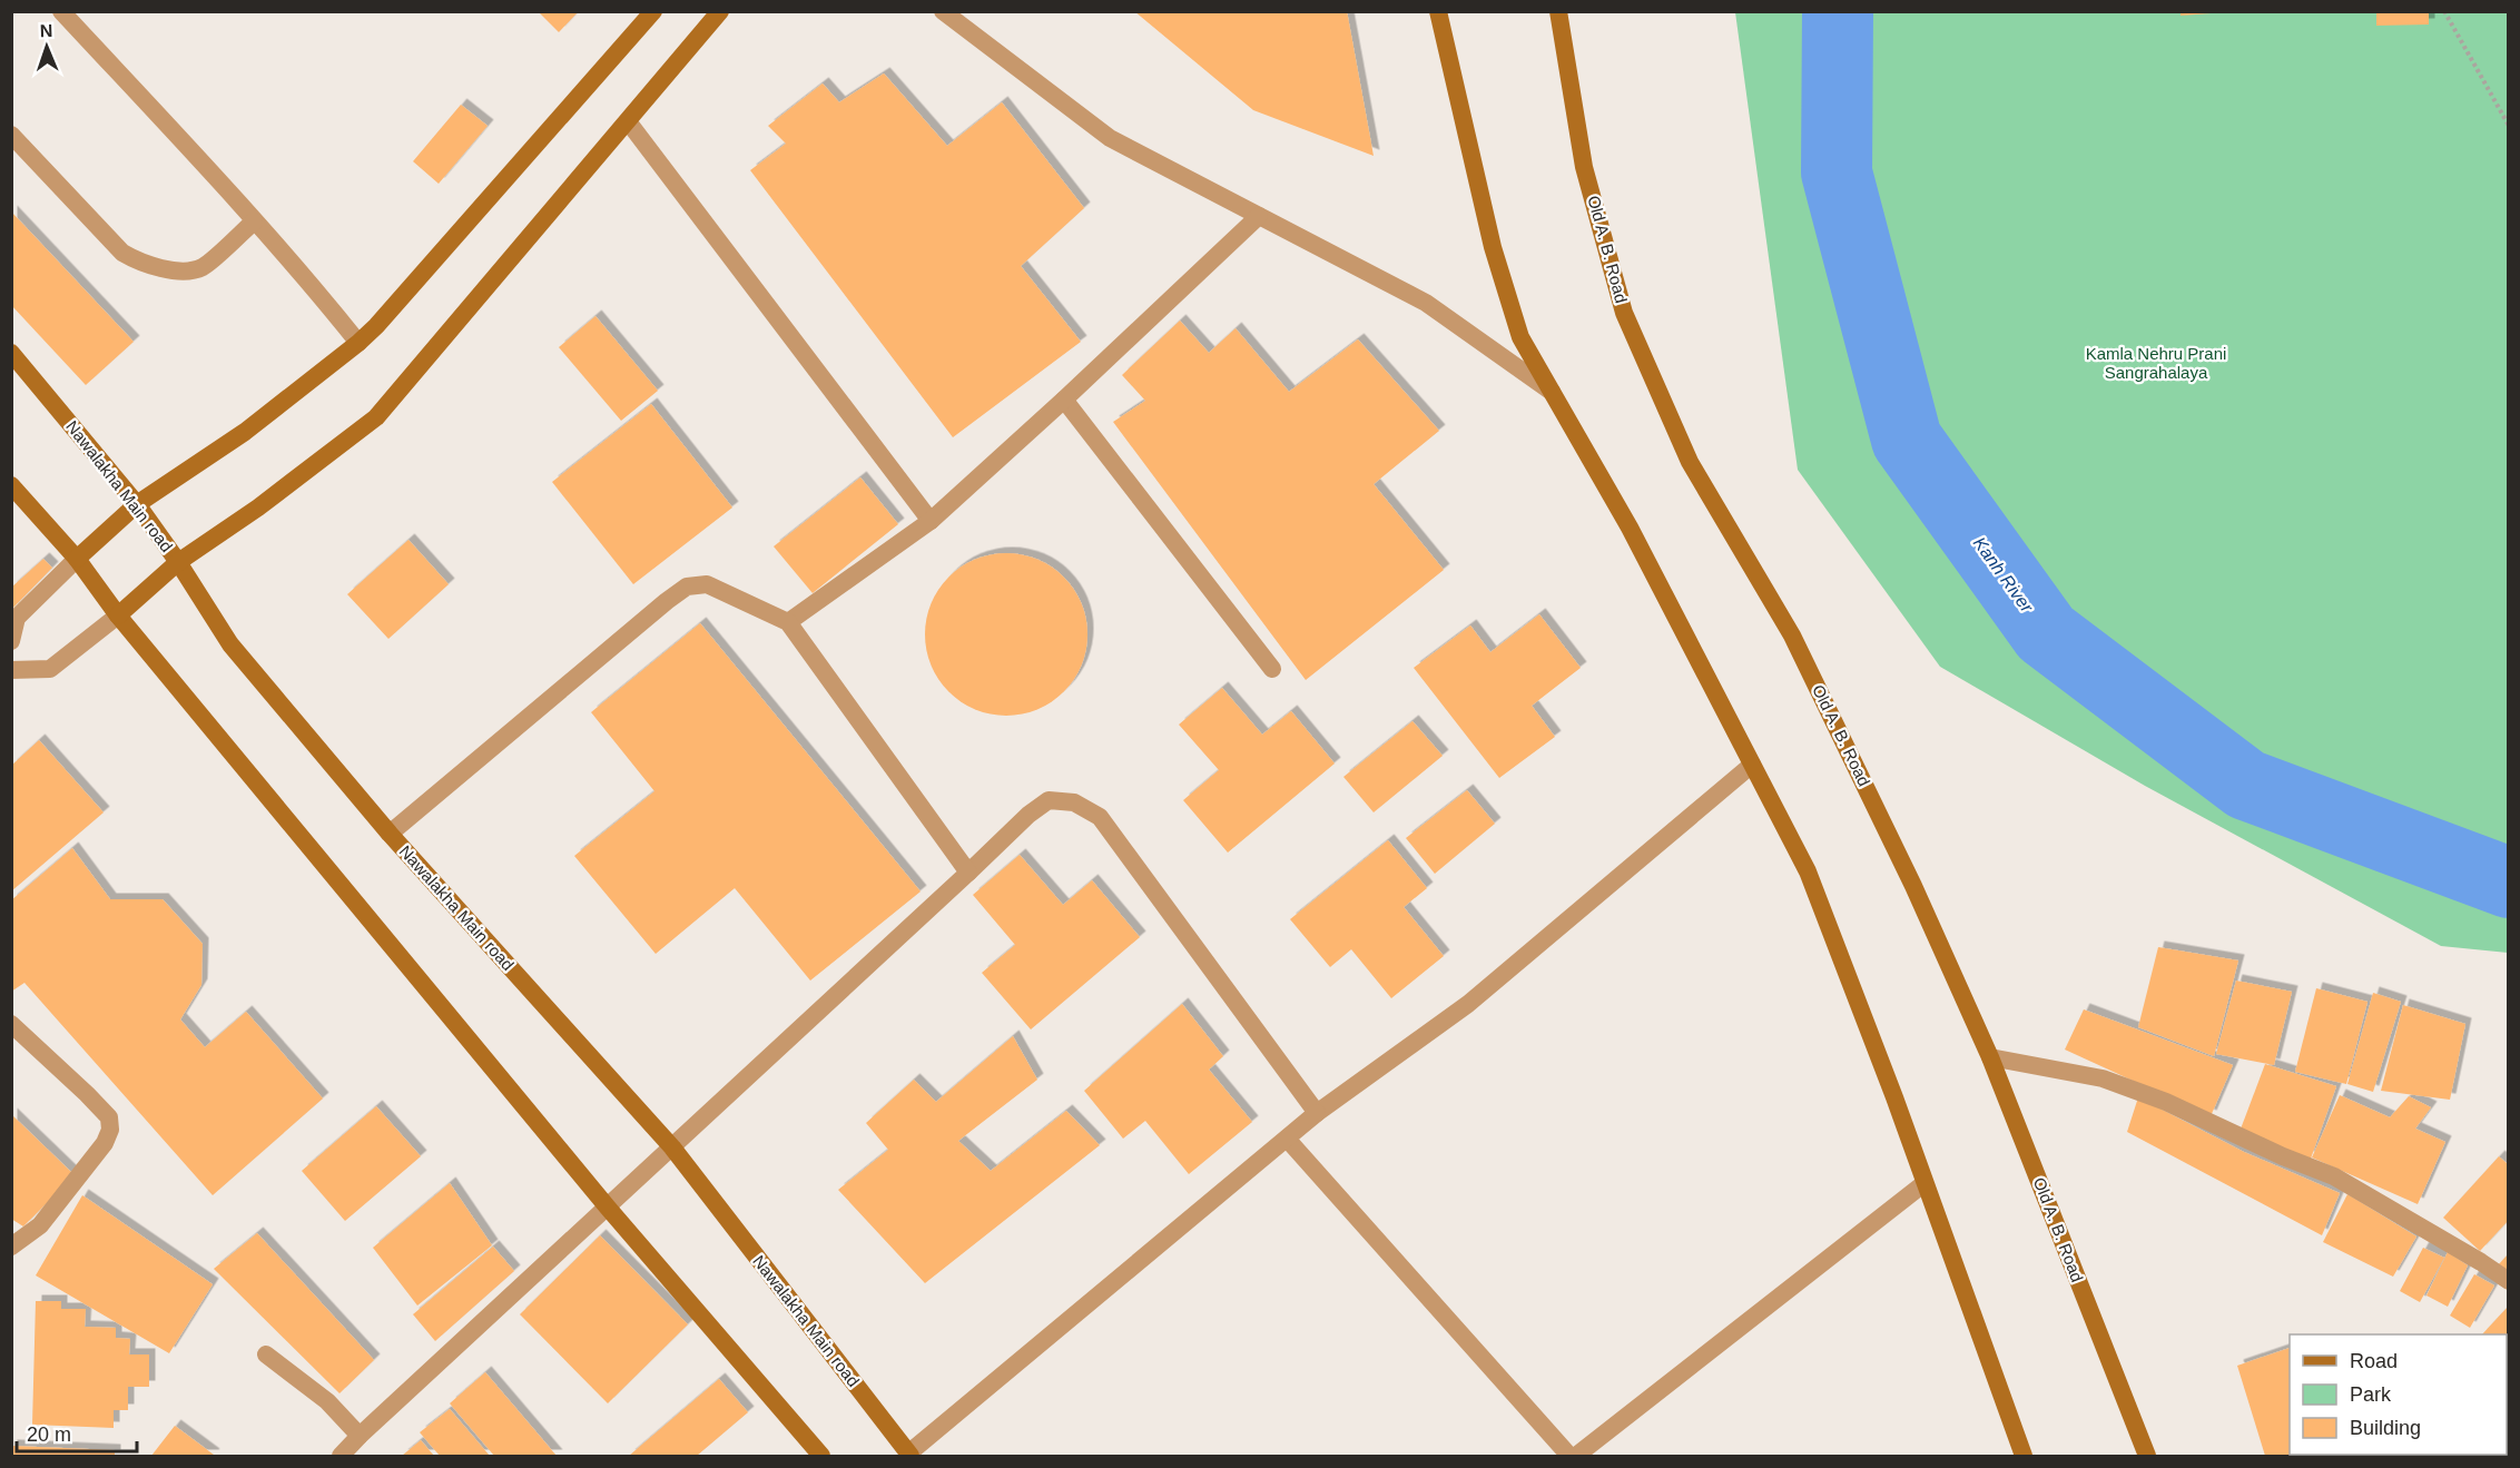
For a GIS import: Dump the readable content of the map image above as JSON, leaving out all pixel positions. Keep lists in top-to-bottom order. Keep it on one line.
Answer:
{"streets":{"main road":["Old A. B. Road","Nawalakha Main road"]},"water":["Kanh River"],"parks":["Kamla Nehru Prani Sangrahalaya"],"legend":["Road","Park","Building"],"scale_bar":"20 m","north":"top"}
